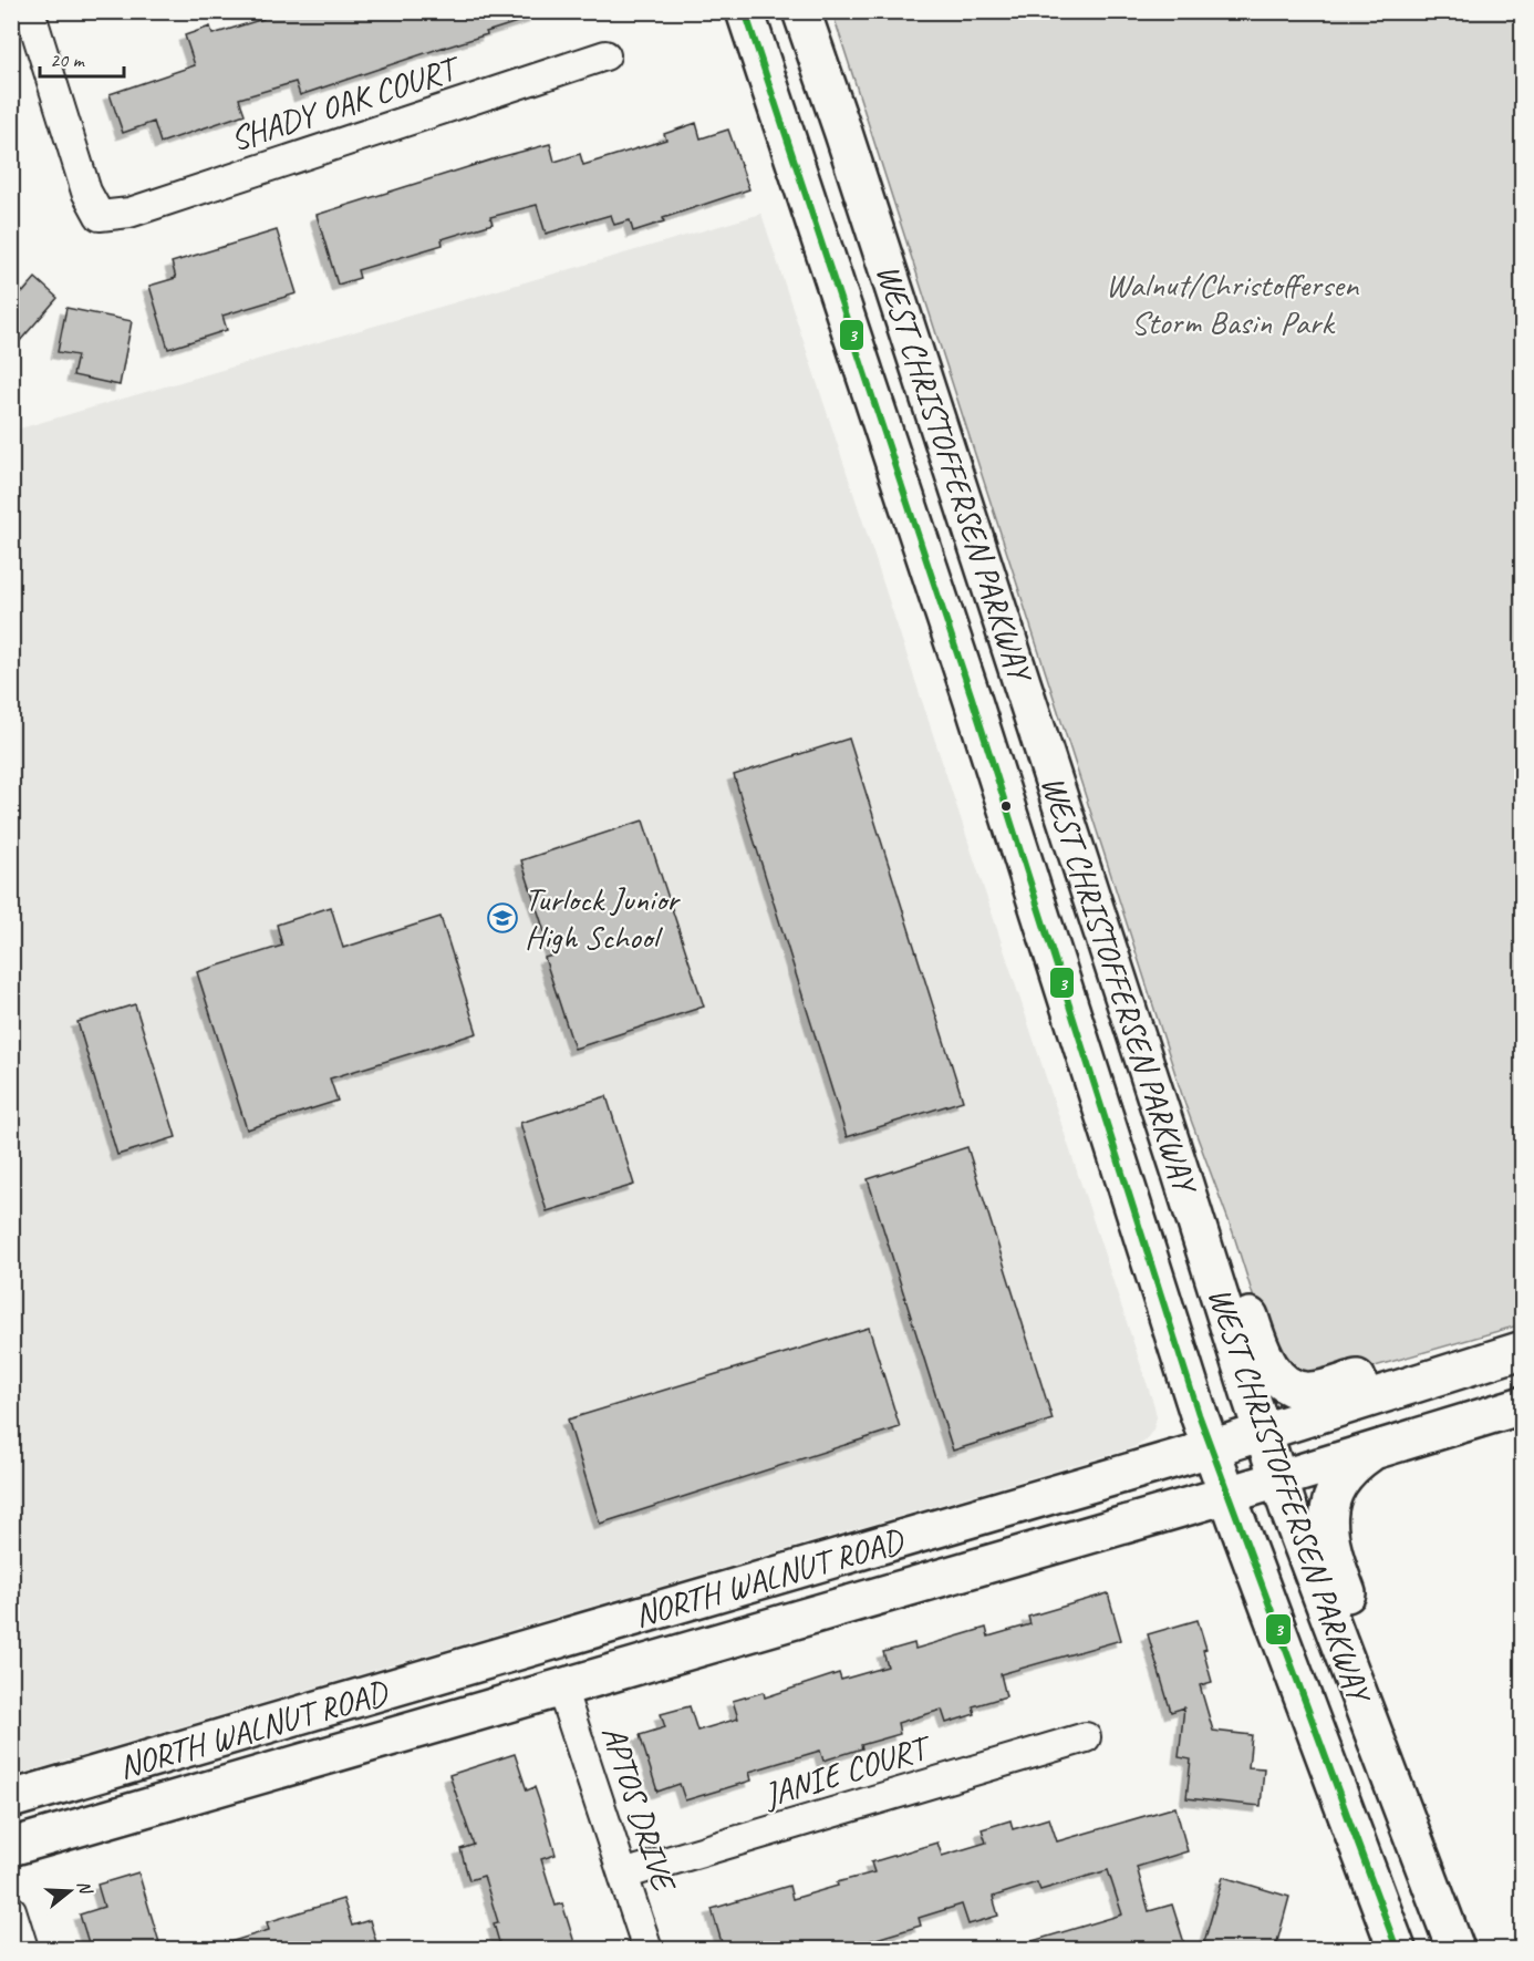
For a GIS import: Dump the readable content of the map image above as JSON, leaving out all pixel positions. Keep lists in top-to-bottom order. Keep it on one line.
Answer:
{"streets":{"street":["SHADY OAK COURT","WEST CHRISTOFFERSEN PARKWAY","NORTH WALNUT ROAD","JANIE COURT","APTOS DRIVE"]},"crossings":[["WEST CHRISTOFFERSEN PARKWAY","NORTH WALNUT ROAD"],["NORTH WALNUT ROAD","APTOS DRIVE"],["JANIE COURT","APTOS DRIVE"]],"parks":["Walnut/Christoffersen Storm Basin Park"],"places":{"school or university":["Turlock Junior High School"]},"lines":["transit line 3"],"scale_bar":"20 m","north":"right"}
